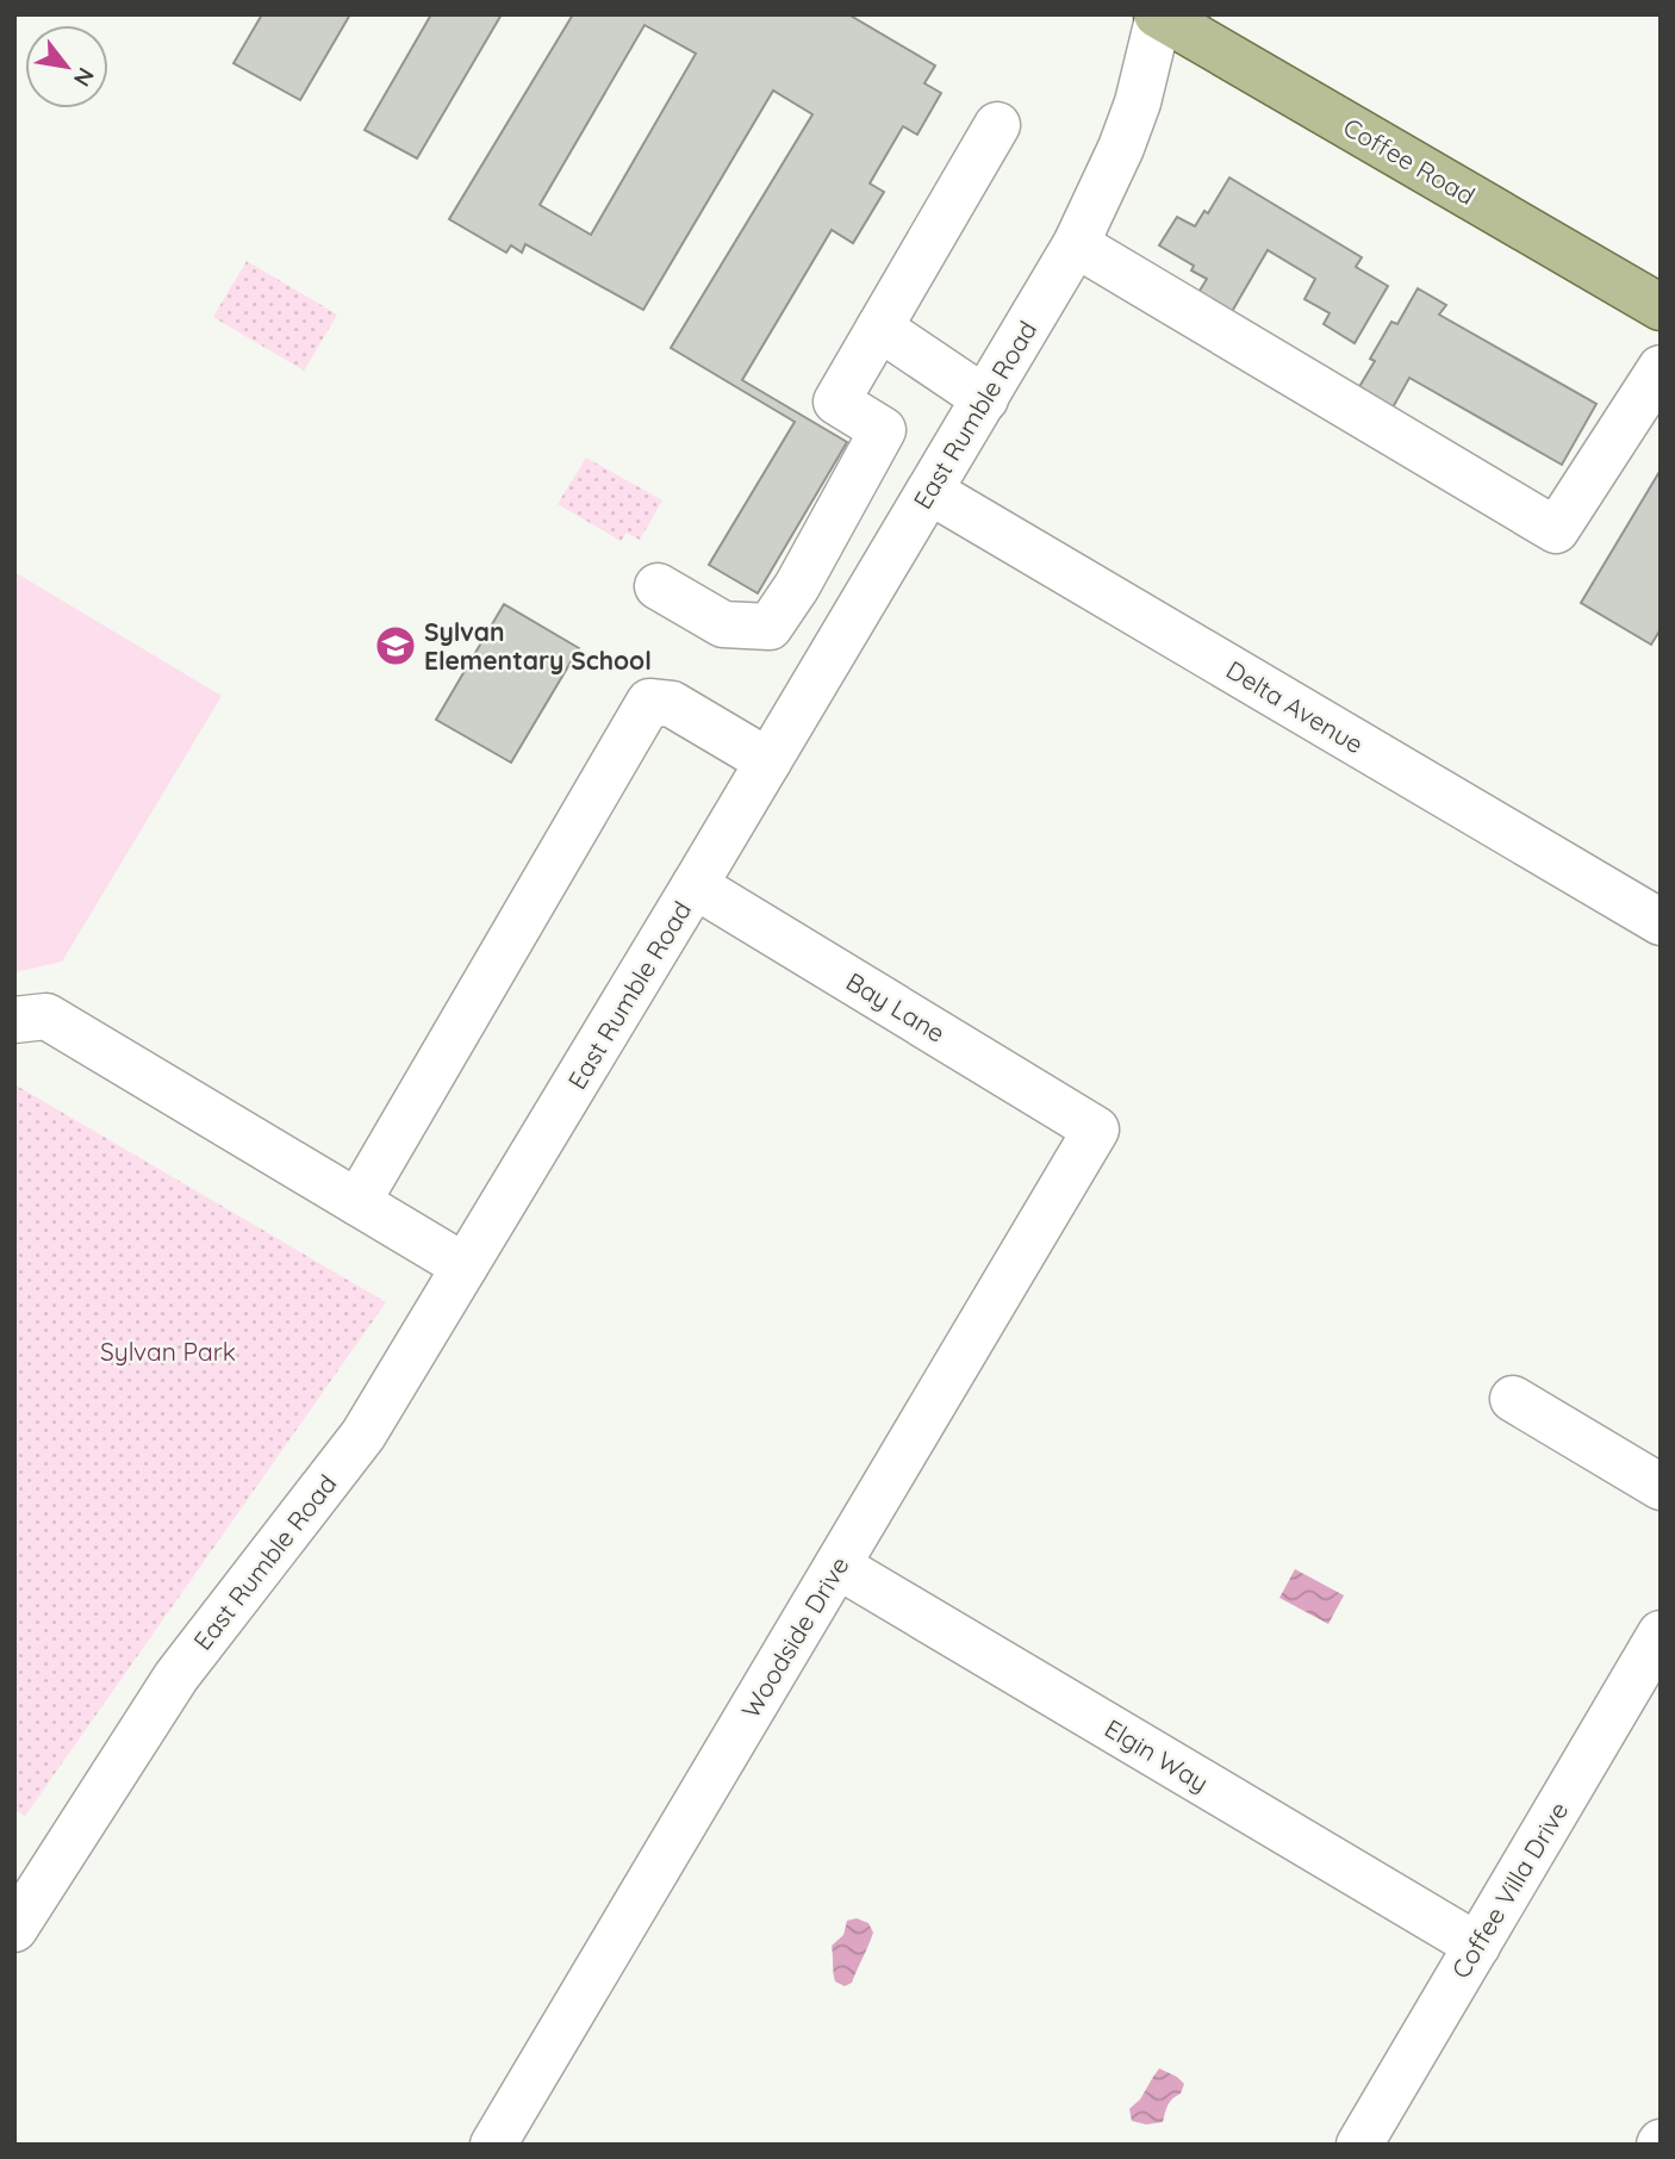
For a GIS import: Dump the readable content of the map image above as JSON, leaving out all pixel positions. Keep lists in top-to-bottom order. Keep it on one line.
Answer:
{"streets":{"main road":["Coffee Road"],"street":["East Rumble Road","Delta Avenue","Bay Lane","Woodside Drive","Elgin Way","Coffee Villa Drive"]},"crossings":[["Coffee Road","East Rumble Road"],["East Rumble Road","Delta Avenue"],["East Rumble Road","Bay Lane"],["Bay Lane","Woodside Drive"],["Woodside Drive","Elgin Way"],["Elgin Way","Coffee Villa Drive"]],"parks":["Sylvan Park"],"places":{"school or university":["Sylvan Elementary School"]},"north":"bottom right"}
